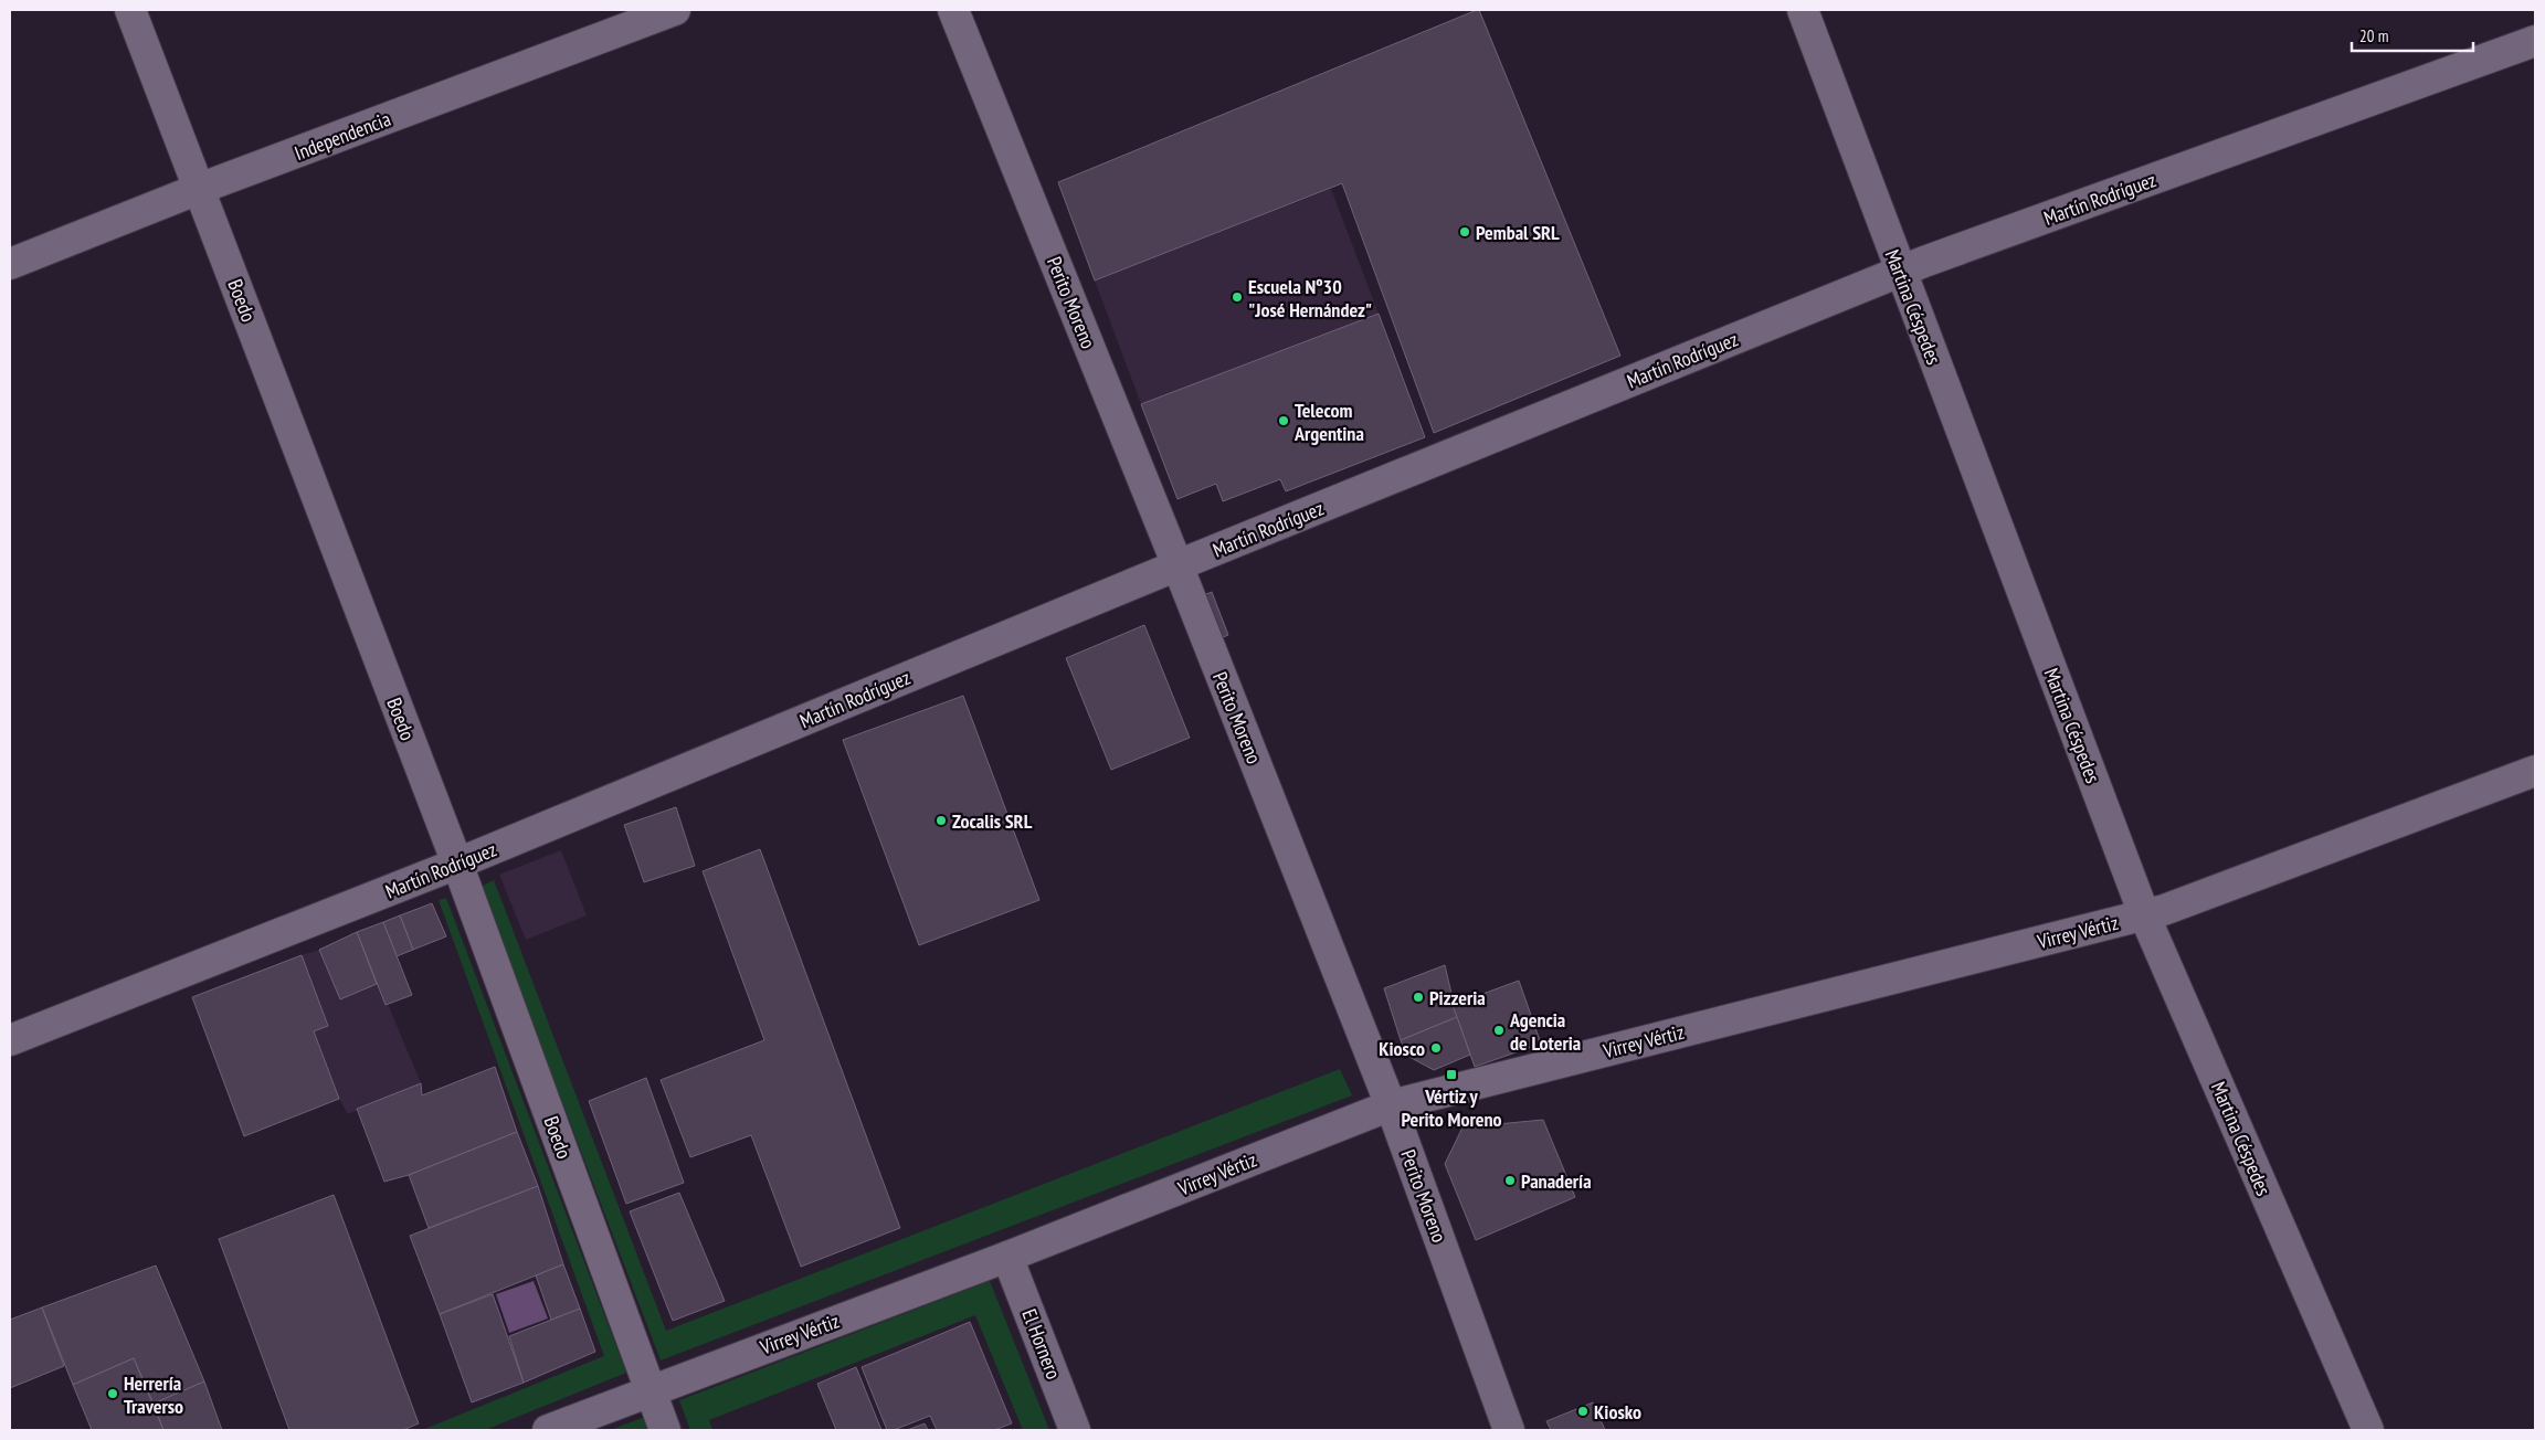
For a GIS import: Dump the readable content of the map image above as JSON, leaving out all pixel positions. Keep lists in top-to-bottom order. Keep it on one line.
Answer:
{"streets":{"street":["Independencia","Martín Rodríguez","Boedo","Perito Moreno","Martina Céspedes","Virrey Vértiz","El Hornero"]},"crossings":[["Independencia","Boedo"],["Martín Rodríguez","Boedo"],["Martín Rodríguez","Perito Moreno"],["Martín Rodríguez","Martina Céspedes"],["Boedo","Virrey Vértiz"],["Perito Moreno","Virrey Vértiz"],["Martina Céspedes","Virrey Vértiz"],["Virrey Vértiz","El Hornero"]],"places":{"other":["Pembal SRL","Escuela Nº30 \"José Hernández\"","Telecom Argentina","Zocalis SRL","Pizzeria","Agencia de Loteria","Kiosco","Panadería","Herrería Traverso","Kiosko"],"transit":["Vértiz y Perito Moreno"]},"scale_bar":"20 m"}
